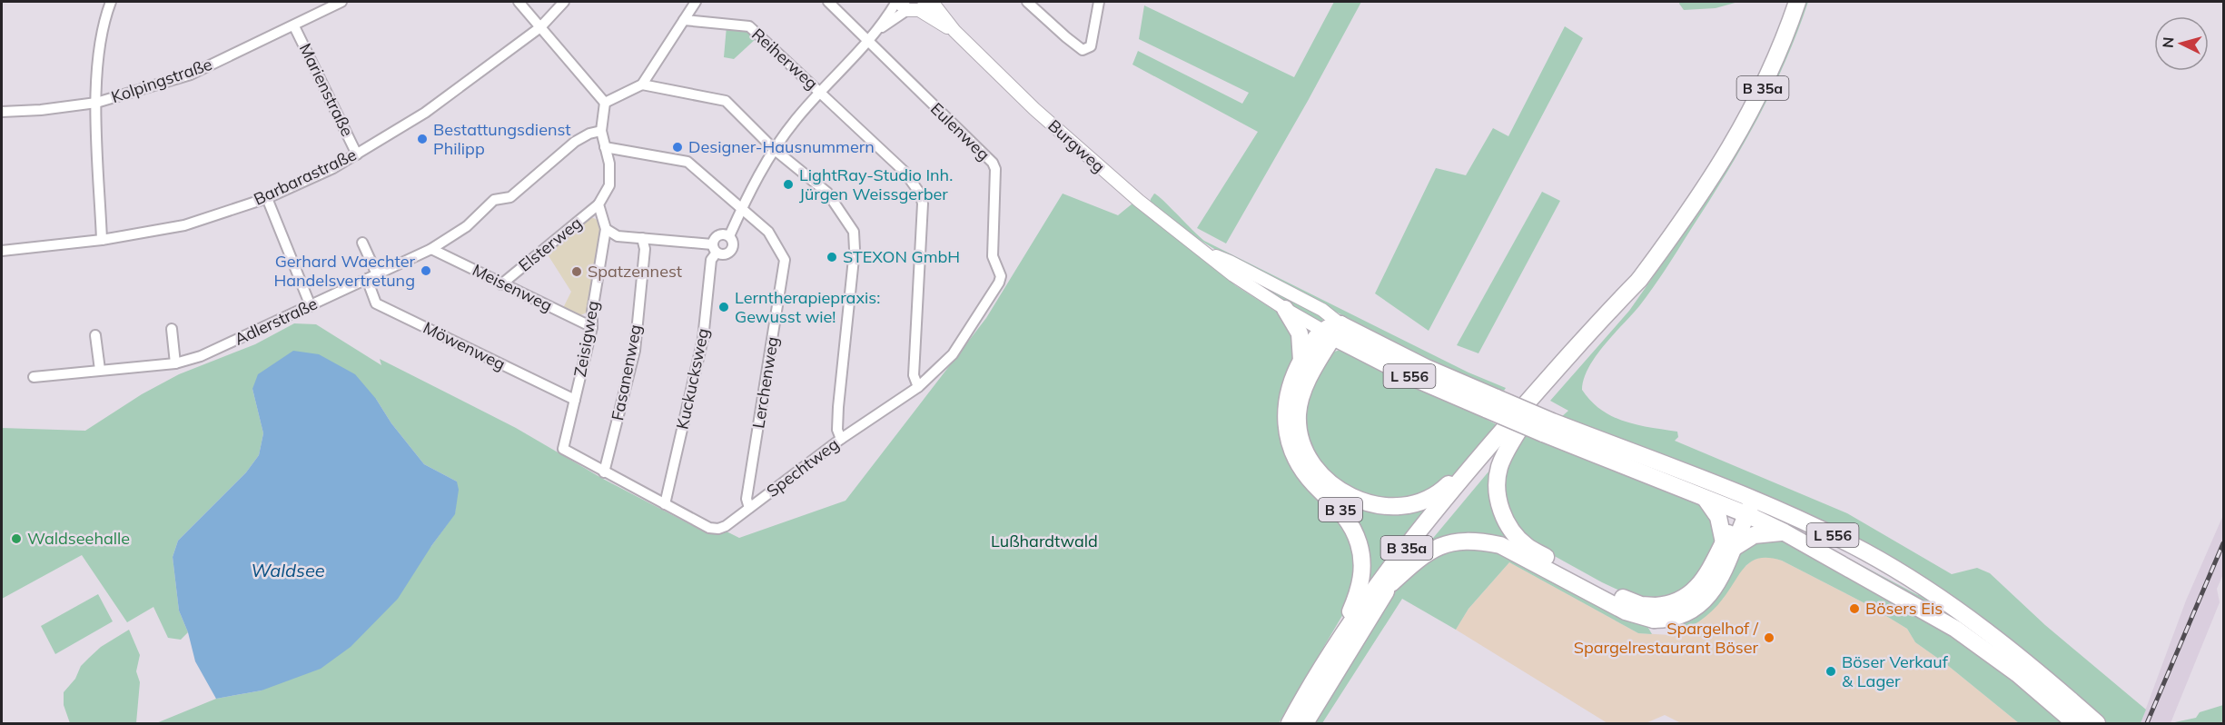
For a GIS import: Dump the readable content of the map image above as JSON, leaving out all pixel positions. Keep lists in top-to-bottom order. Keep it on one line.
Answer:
{"streets":{"main road":["B 35a","L 556","B 35"],"street":["Reiherweg","Kolpingstraße","Marienstraße","Eulenweg","Burgweg","Barbarastraße","Elsterweg","Meisenweg","Adlerstraße","Zeisigweg","Möwenweg","Fasanenweg","Kuckucksweg","Lerchenweg","Spechtweg"]},"crossings":[["Reiherweg","Spechtweg"],["Kolpingstraße","Marienstraße"],["B 35a","B 35"],["Marienstraße","Barbarastraße"],["Eulenweg","Spechtweg"],["Burgweg","L 556"],["Burgweg","B 35"],["Elsterweg","Meisenweg"],["Elsterweg","Zeisigweg"],["Meisenweg","Adlerstraße"],["Meisenweg","Zeisigweg"],["Adlerstraße","Möwenweg"],["Zeisigweg","Möwenweg"],["Zeisigweg","Spechtweg"],["Fasanenweg","Spechtweg"],["L 556","B 35"],["Kuckucksweg","Spechtweg"],["Lerchenweg","Spechtweg"]],"water":["Waldsee"],"parks":["Lußhardtwald"],"places":["Bestattungsdienst Philipp","Designer-Hausnummern","LightRay-Studio Inh. Jürgen Weissgerber","STEXON GmbH","Gerhard Waechter Handelsvertretung","Spatzennest","Lerntherapiepraxis: Gewusst wie!","Waldseehalle","Bösers Eis","Spargelhof / Spargelrestaurant Böser","Böser Verkauf & Lager"],"north":"left"}
